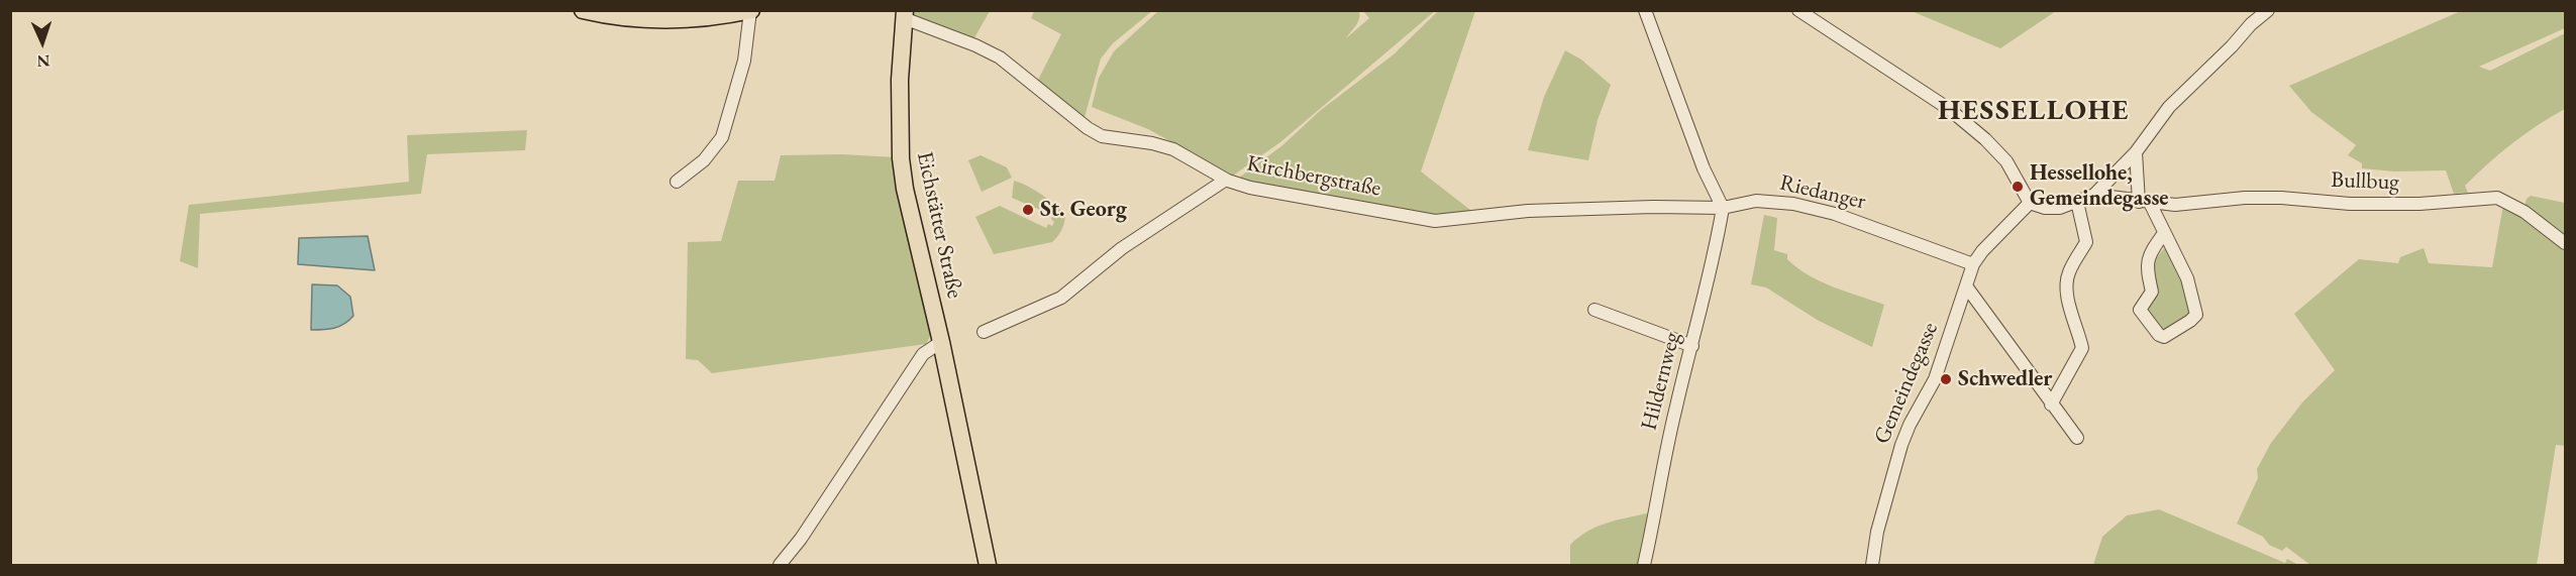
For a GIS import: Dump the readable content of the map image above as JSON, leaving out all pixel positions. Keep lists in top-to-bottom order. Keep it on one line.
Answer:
{"streets":{"main road":["Eichstätter Straße"],"street":["Kirchbergstraße","Bullbug","Riedanger","Hildernweg","Gemeindegasse"]},"crossings":[["Kirchbergstraße","Riedanger"],["Kirchbergstraße","Eichstätter Straße"],["Kirchbergstraße","Hildernweg"],["Riedanger","Hildernweg"],["Riedanger","Gemeindegasse"]],"districts":["HESSELLOHE"],"places":["Hessellohe, Gemeindegasse","St. Georg","Schwedler"],"north":"bottom"}
